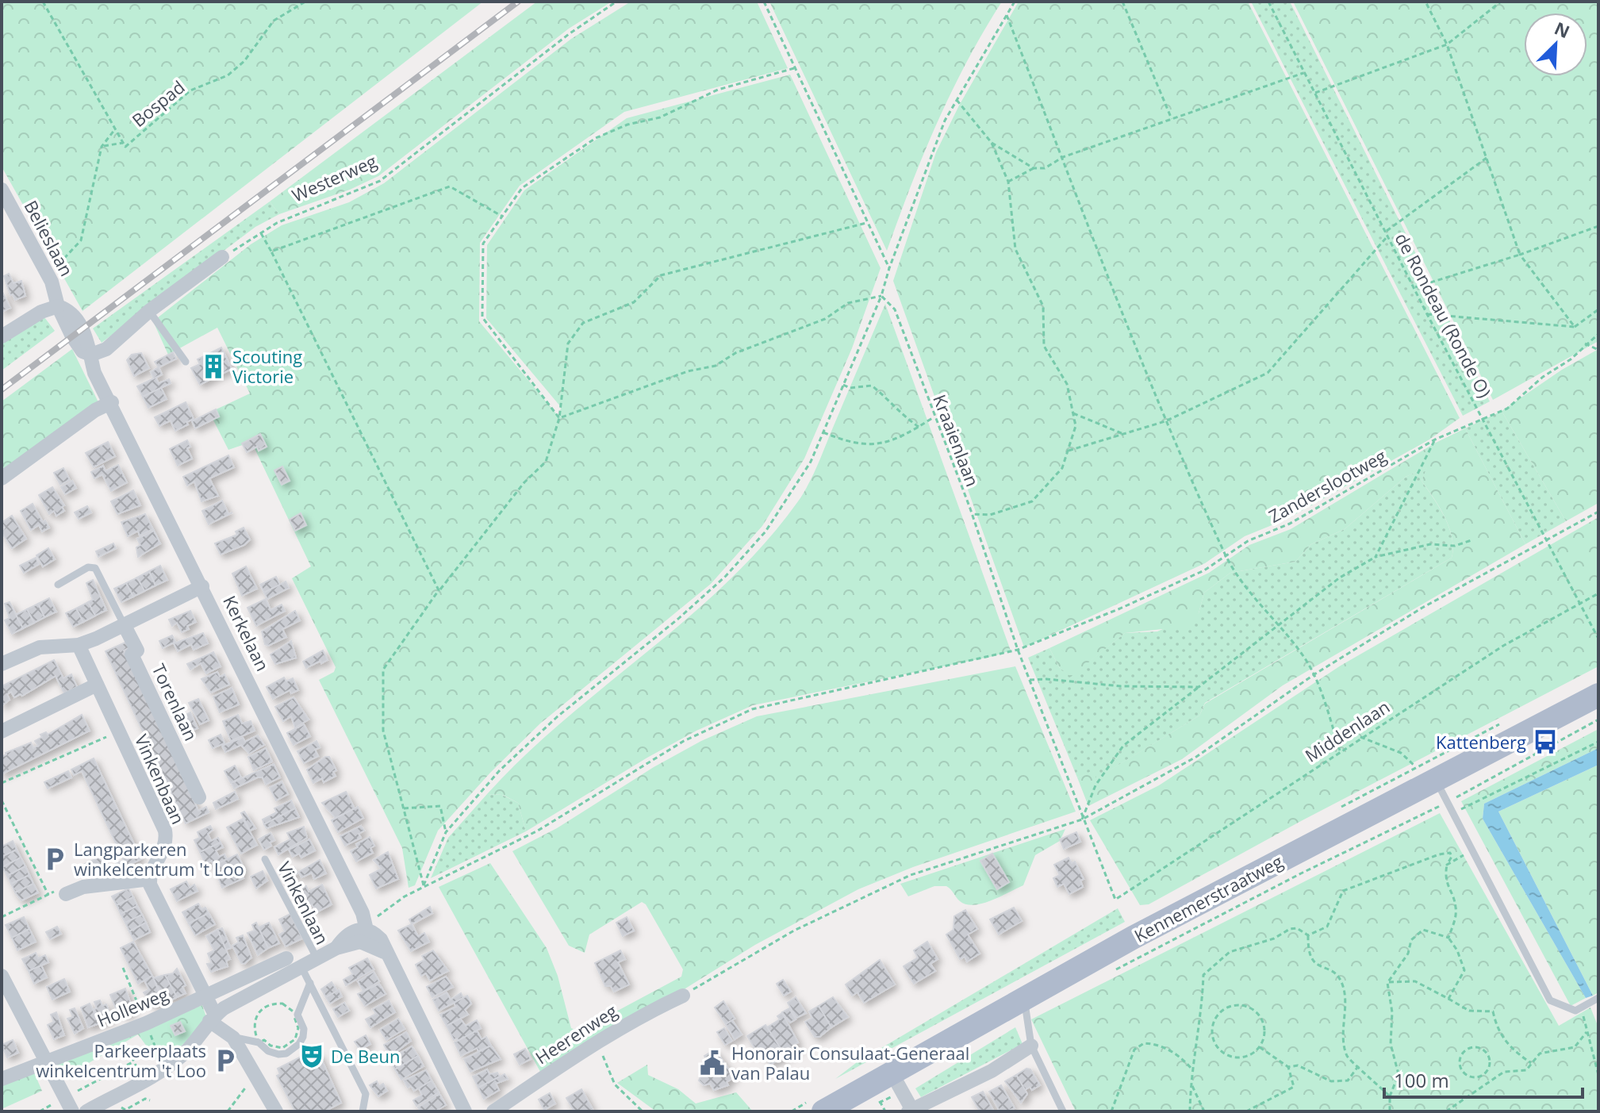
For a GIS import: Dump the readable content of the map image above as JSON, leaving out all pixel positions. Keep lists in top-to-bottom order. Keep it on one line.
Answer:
{"streets":{"main road":["Kennemerstraatweg"],"street":["Belieslaan","Kerkelaan","Torenlaan","Vinkenbaan","Holleweg","Heerenweg"],"lane":["Vinkenlaan"],"path":["Bospad","Westerweg","de Rondeau (Ronde O)","Kraaienlaan","Zanderslootweg","Middenlaan"]},"crossings":[["Belieslaan","Kerkelaan"],["de Rondeau (Ronde O)","Zanderslootweg"],["de Rondeau (Ronde O)","Middenlaan"],["Kraaienlaan","Zanderslootweg"],["Kraaienlaan","Middenlaan"],["Zanderslootweg","Kerkelaan"]],"places":{"building":["Scouting Victorie"],"bus stop":["Kattenberg"],"parking":["Langparkeren winkelcentrum 't Loo","Parkeerplaats winkelcentrum 't Loo"],"theatre":["De Beun"],"public building":["Honorair Consulaat-Generaal van Palau"]},"scale_bar":"100 m","north":"top right"}
